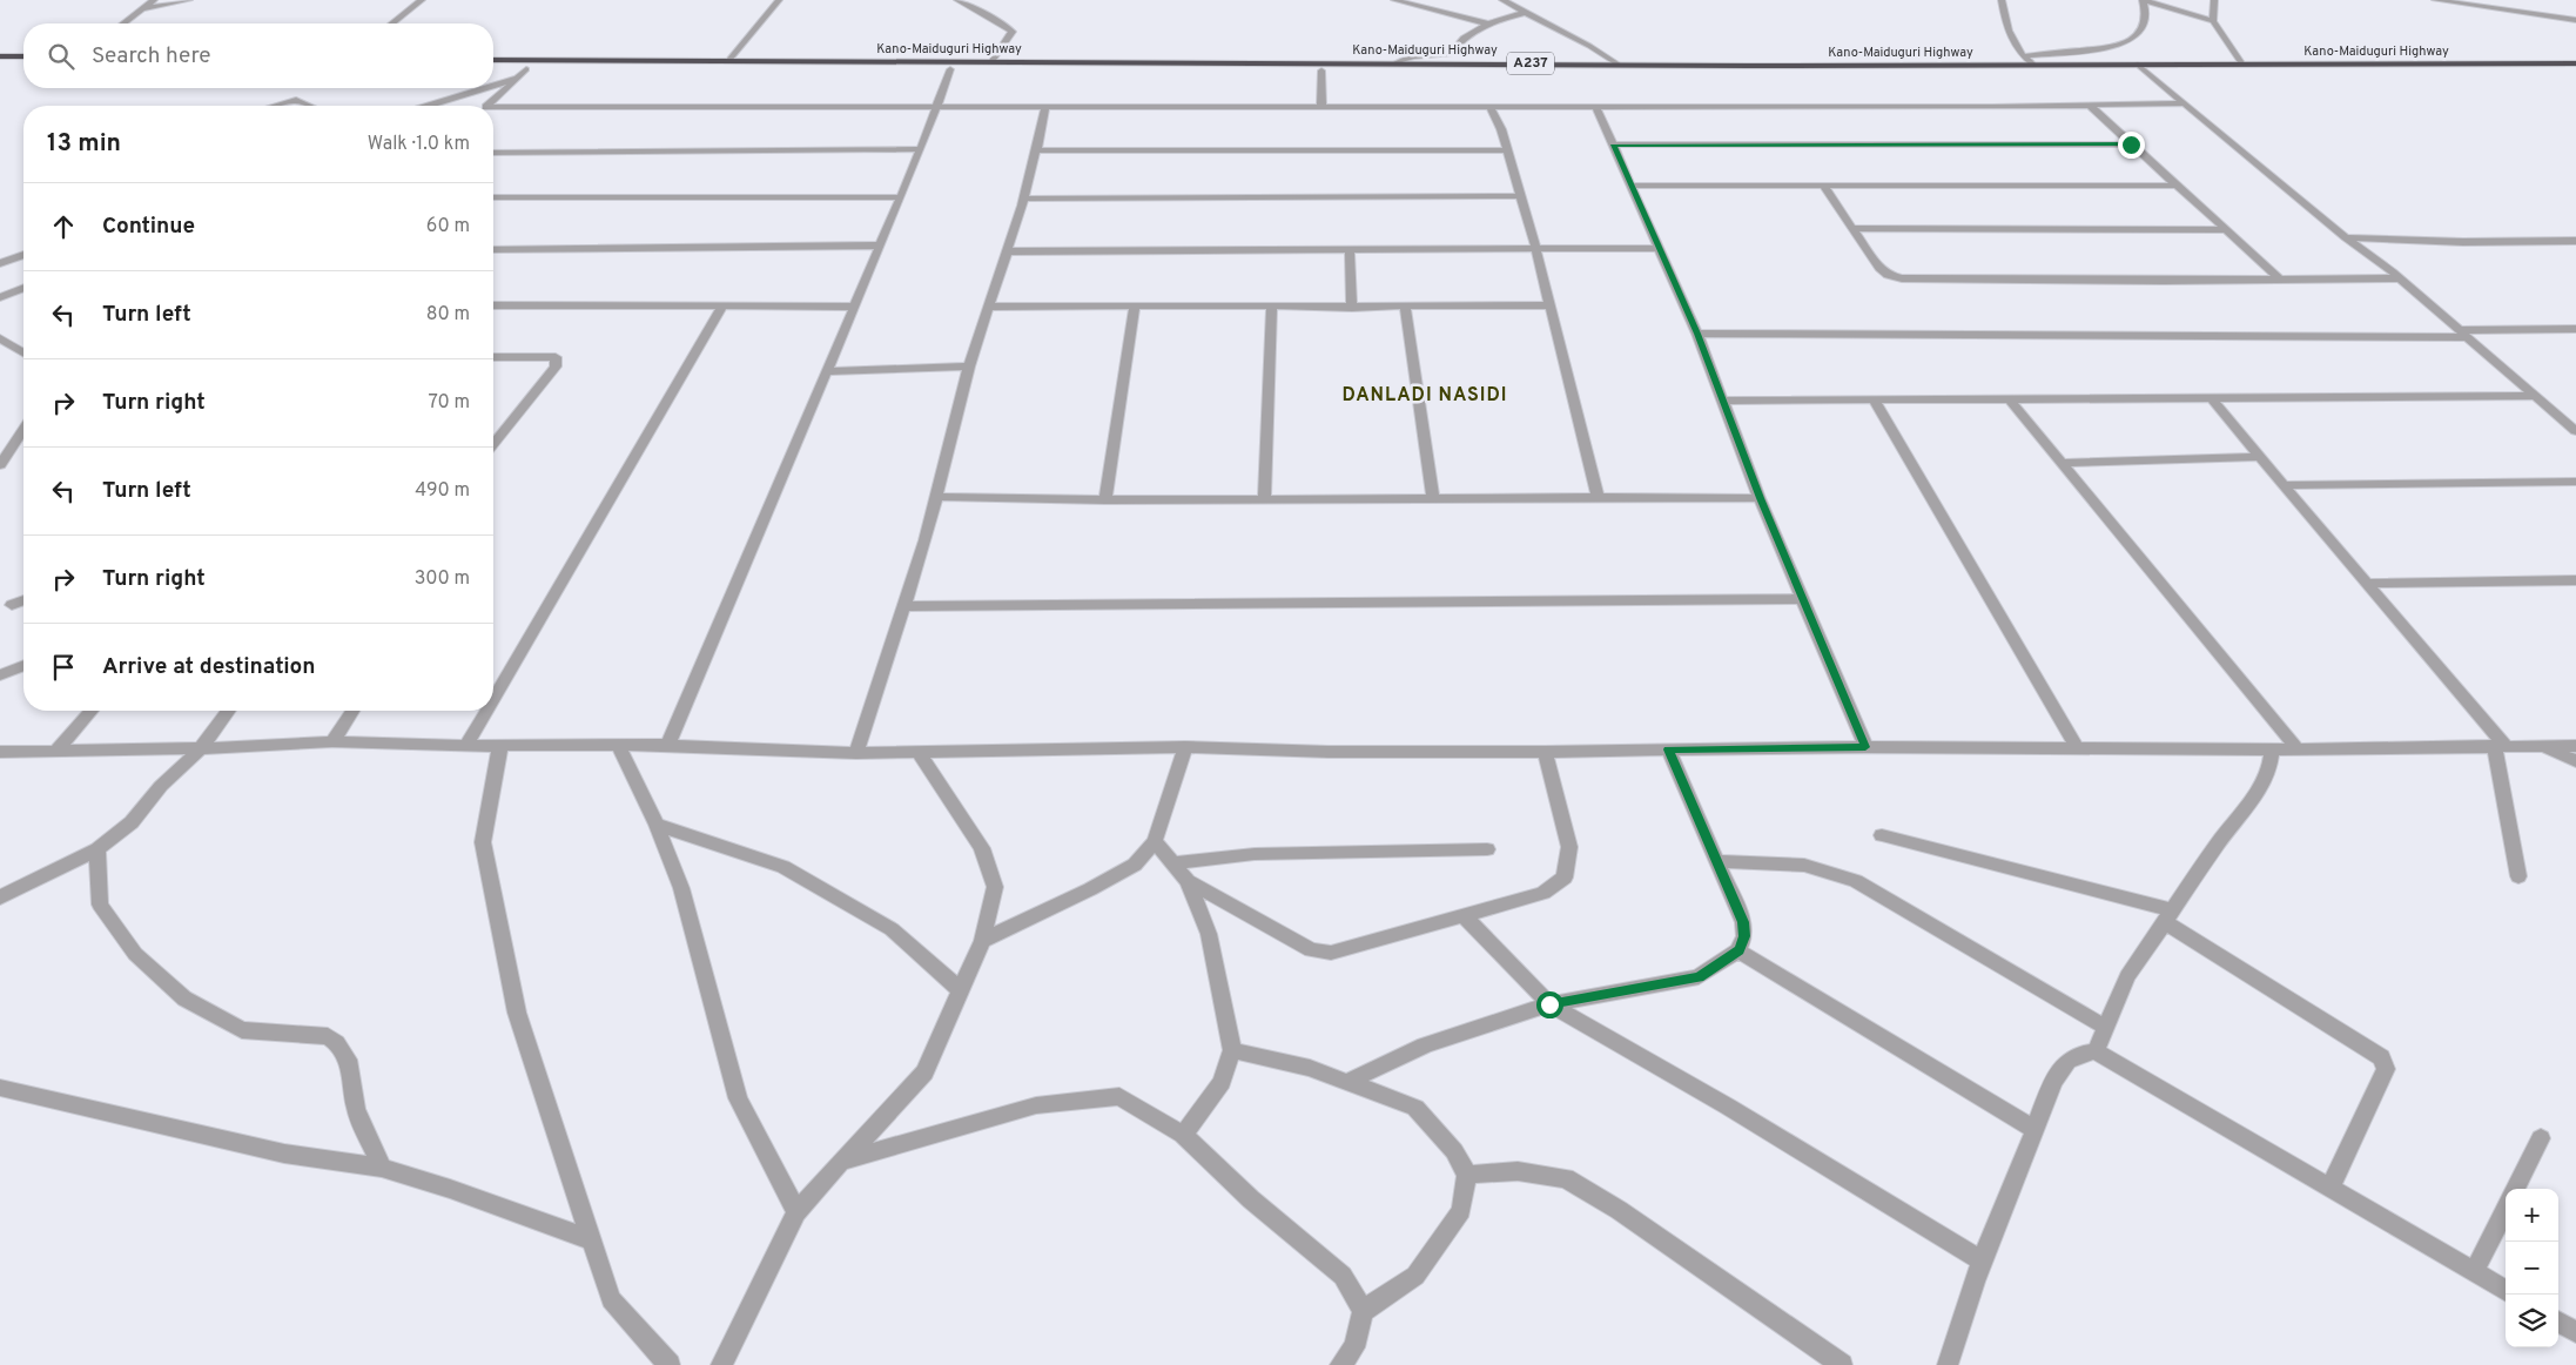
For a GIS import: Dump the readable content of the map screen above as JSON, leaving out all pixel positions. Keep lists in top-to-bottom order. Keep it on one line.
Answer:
{"streets":{"highway":["Kano-Maiduguri Highway","A237"]},"districts":["DANLADI NASIDI"],"page":{"search":"Search here","heading":["13 min","Walk · 1.0 km"],"list":[["Continue","60 m"],["Turn left","80 m"],["Turn right","70 m"],["Turn left","490 m"],["Turn right","300 m"],"Arrive at destination"],"map_buttons":["+","−"]}}
